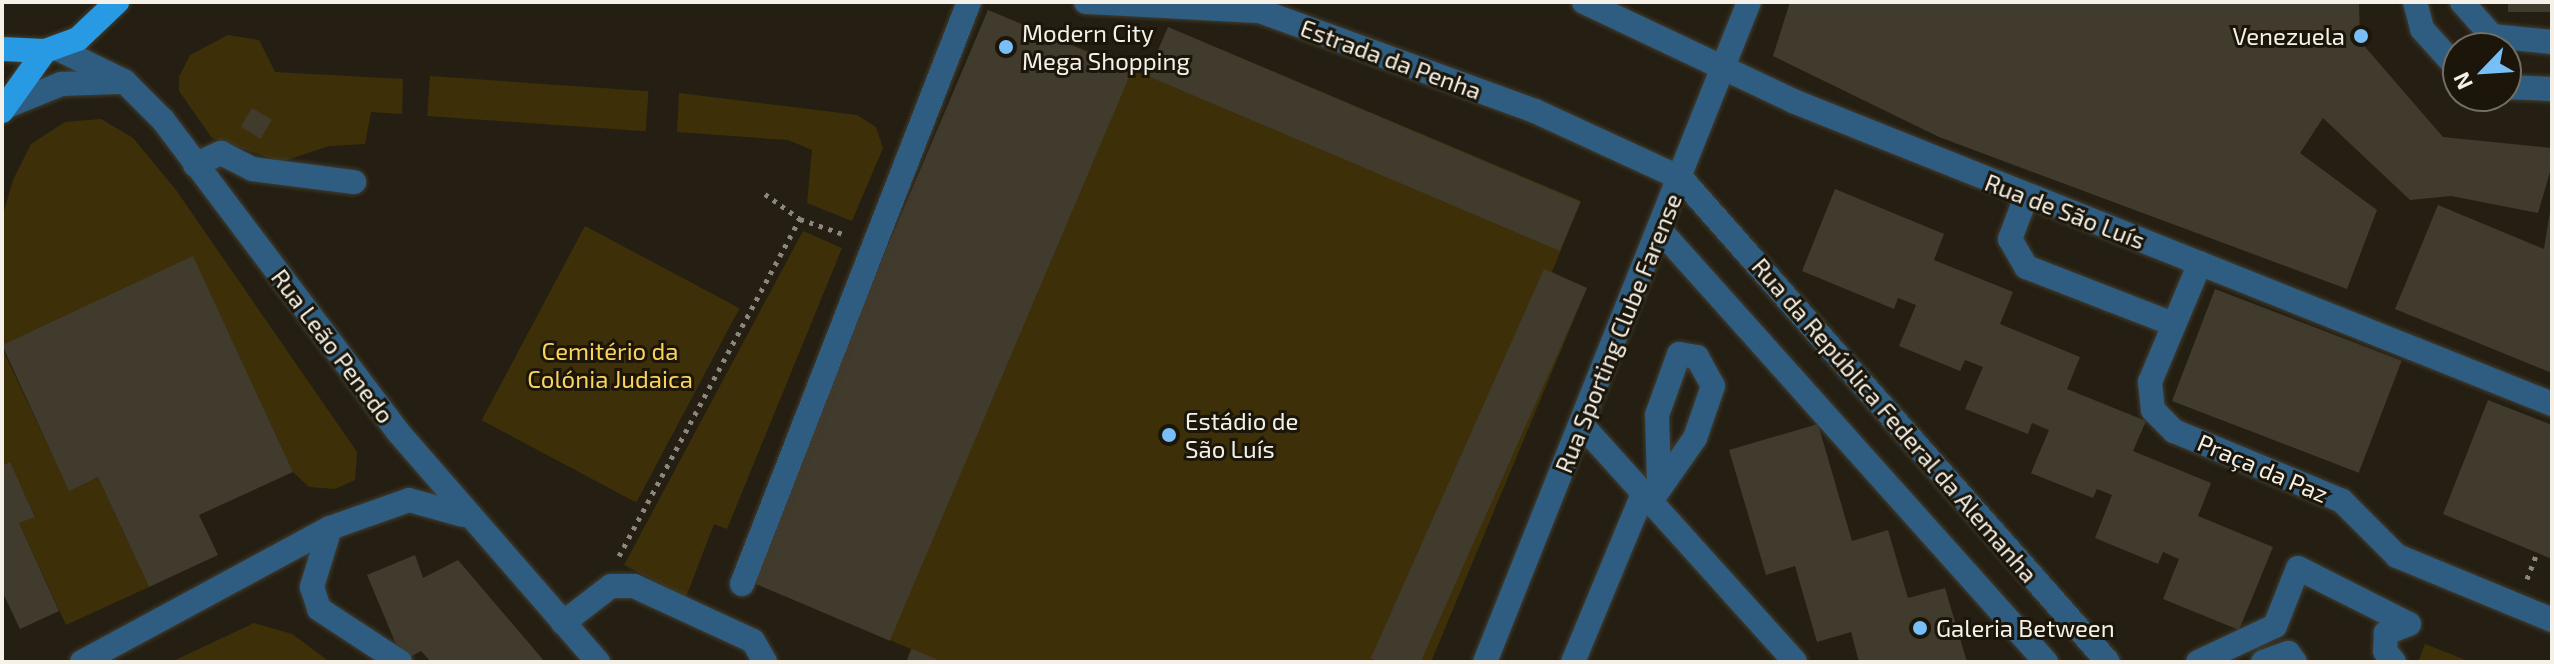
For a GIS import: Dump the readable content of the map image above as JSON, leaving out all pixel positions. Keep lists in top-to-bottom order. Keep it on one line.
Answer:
{"streets":{"street":["Estrada da Penha","Rua de São Luís","Rua Sporting Clube Farense","Rua Leão Penedo","Rua da República Federal da Alemanha","Praça da Paz"]},"crossings":[["Estrada da Penha","Rua Sporting Clube Farense"],["Estrada da Penha","Rua da República Federal da Alemanha"],["Rua de São Luís","Rua Sporting Clube Farense"],["Rua de São Luís","Praça da Paz"],["Rua Sporting Clube Farense","Rua da República Federal da Alemanha"]],"parks":["Cemitério da Colónia Judaica"],"places":["Venezuela","Modern City Mega Shopping","Estádio de São Luís","Galeria Between"],"north":"bottom left"}
